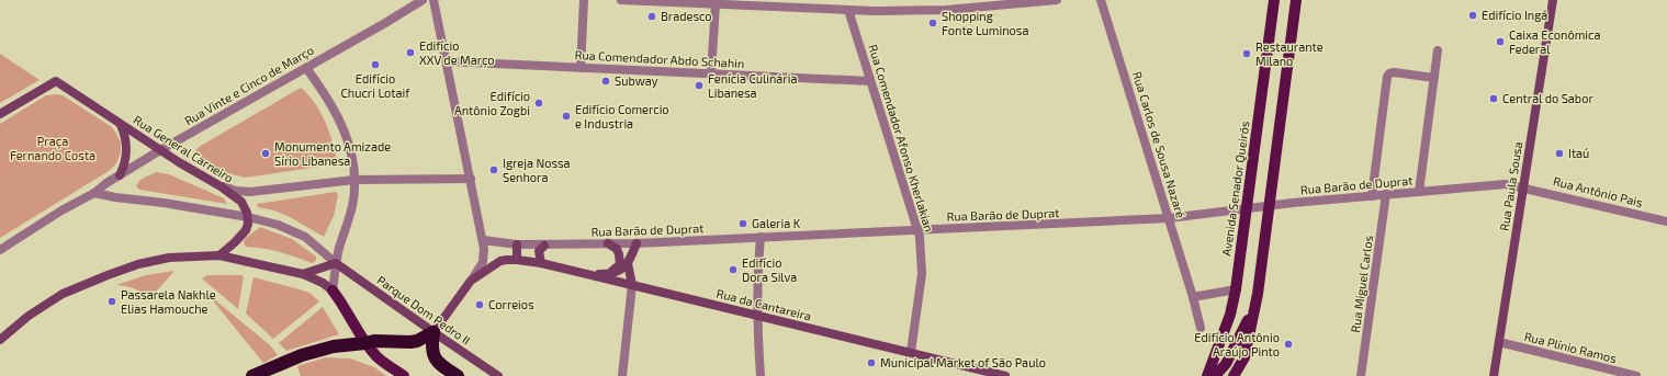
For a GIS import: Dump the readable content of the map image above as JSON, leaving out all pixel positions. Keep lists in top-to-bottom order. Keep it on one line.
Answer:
{"streets":{"main road":["Avenida Senador Queirós"],"street":["Rua Comendador Abdo Schahin","Rua Vinte e Cinco de Março","Rua Comendador Afonso Kherlakian","Rua Carlos de Sousa Nazaré","Rua General Carneiro","Rua Barão de Duprat","Rua Paula Sousa","Rua Antônio Pais","Rua Miguel Carlos","Rua da Cantareira","Parque Dom Pedro II","Rua Plínio Ramos"]},"crossings":[["Rua Comendador Abdo Schahin","Rua Comendador Afonso Kherlakian"],["Rua Vinte e Cinco de Março","Rua General Carneiro"],["Rua Comendador Afonso Kherlakian","Rua Barão de Duprat"],["Rua Comendador Afonso Kherlakian","Rua da Cantareira"],["Rua Carlos de Sousa Nazaré","Rua Barão de Duprat"],["Rua General Carneiro","Parque Dom Pedro II"],["Rua Barão de Duprat","Rua Paula Sousa"],["Rua Barão de Duprat","Avenida Senador Queirós"],["Rua Barão de Duprat","Rua Antônio Pais"],["Rua Barão de Duprat","Rua Miguel Carlos"],["Rua Paula Sousa","Rua Antônio Pais"],["Rua Paula Sousa","Rua Plínio Ramos"]],"parks":["Praça Fernando Costa"],"places":["Edifício Ingá","Bradesco","Shopping Fonte Luminosa","Caixa Econômica Federal","Edifício XXV de Março","Restaurante Milano","Edifício Chucri Lotaif","Subway","Fenícia Culinária Libanesa","Central do Sabor","Edifício Antônio Zogbi","Edifício Comercio e Industria","Monumento Amizade Sírio Libanesa","Itaú","Igreja Nossa Senhora","Galeria K","Edifício Dora Silva","Passarela Nakhle Elias Hamouche","Correios","Edifício Antônio Araújo Pinto","Municipal Market of São Paulo"]}
